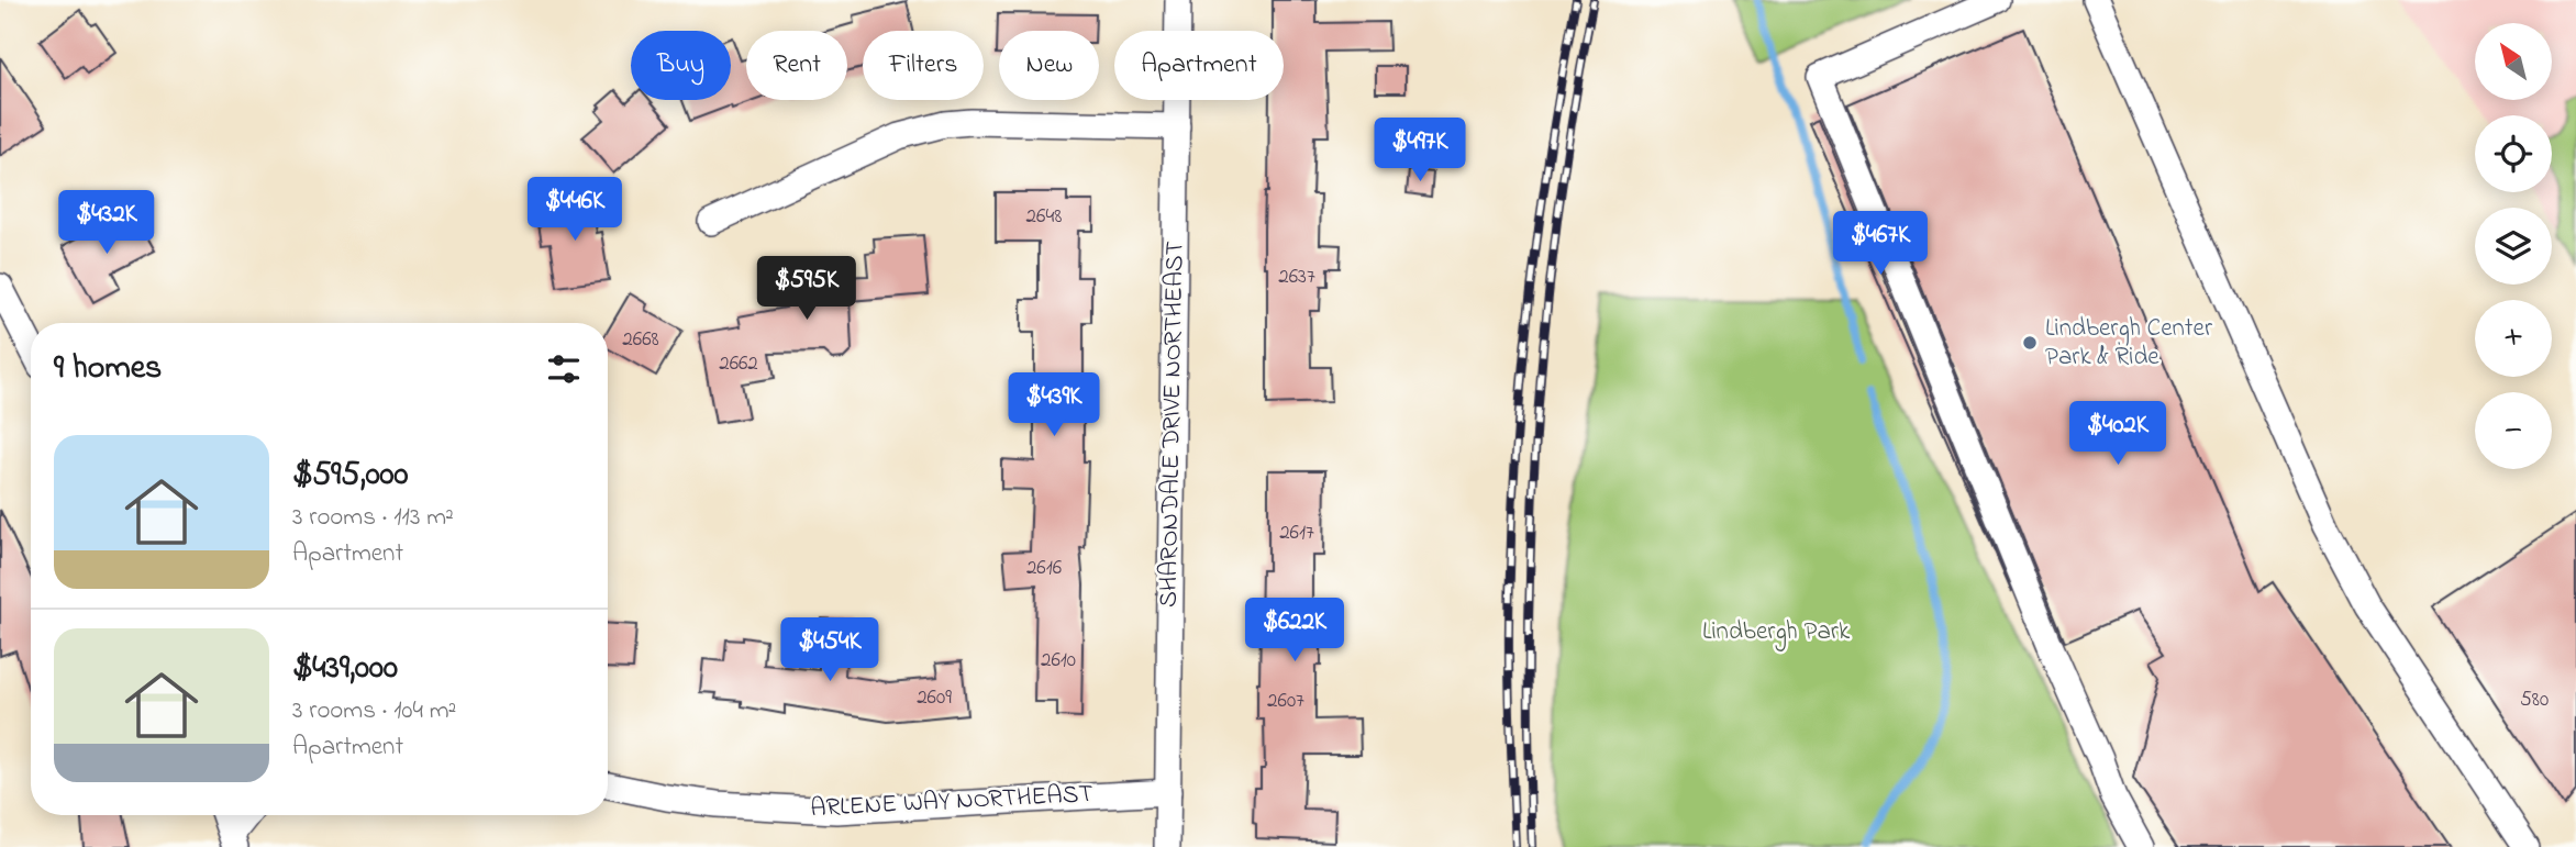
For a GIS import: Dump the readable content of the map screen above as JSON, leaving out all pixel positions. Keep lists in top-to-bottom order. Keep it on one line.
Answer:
{"streets":{"street":["SHARONDALE DRIVE NORTHEAST","ARLENE WAY NORTHEAST"]},"crossings":[["SHARONDALE DRIVE NORTHEAST","ARLENE WAY NORTHEAST"]],"parks":["Lindbergh Park"],"places":["Lindbergh Center Park & Ride"],"house_numbers":["2648","2637","2668","2662","2617","2616","2610","2609","580","2607"],"north":"top left","page":{"map_buttons":["+","−"],"chip":["Buy","Rent","Filters","New","Apartment"],"price":["$497K","$446K","$432K","$467K","$595K","$439K","$402K","$622K","$454K"],"heading":"9 homes","list":[{"name":"$595,000","note":"3 rooms · 113 m² · Apartment"},{"name":"$439,000","note":"3 rooms · 104 m² · Apartment"}]}}
